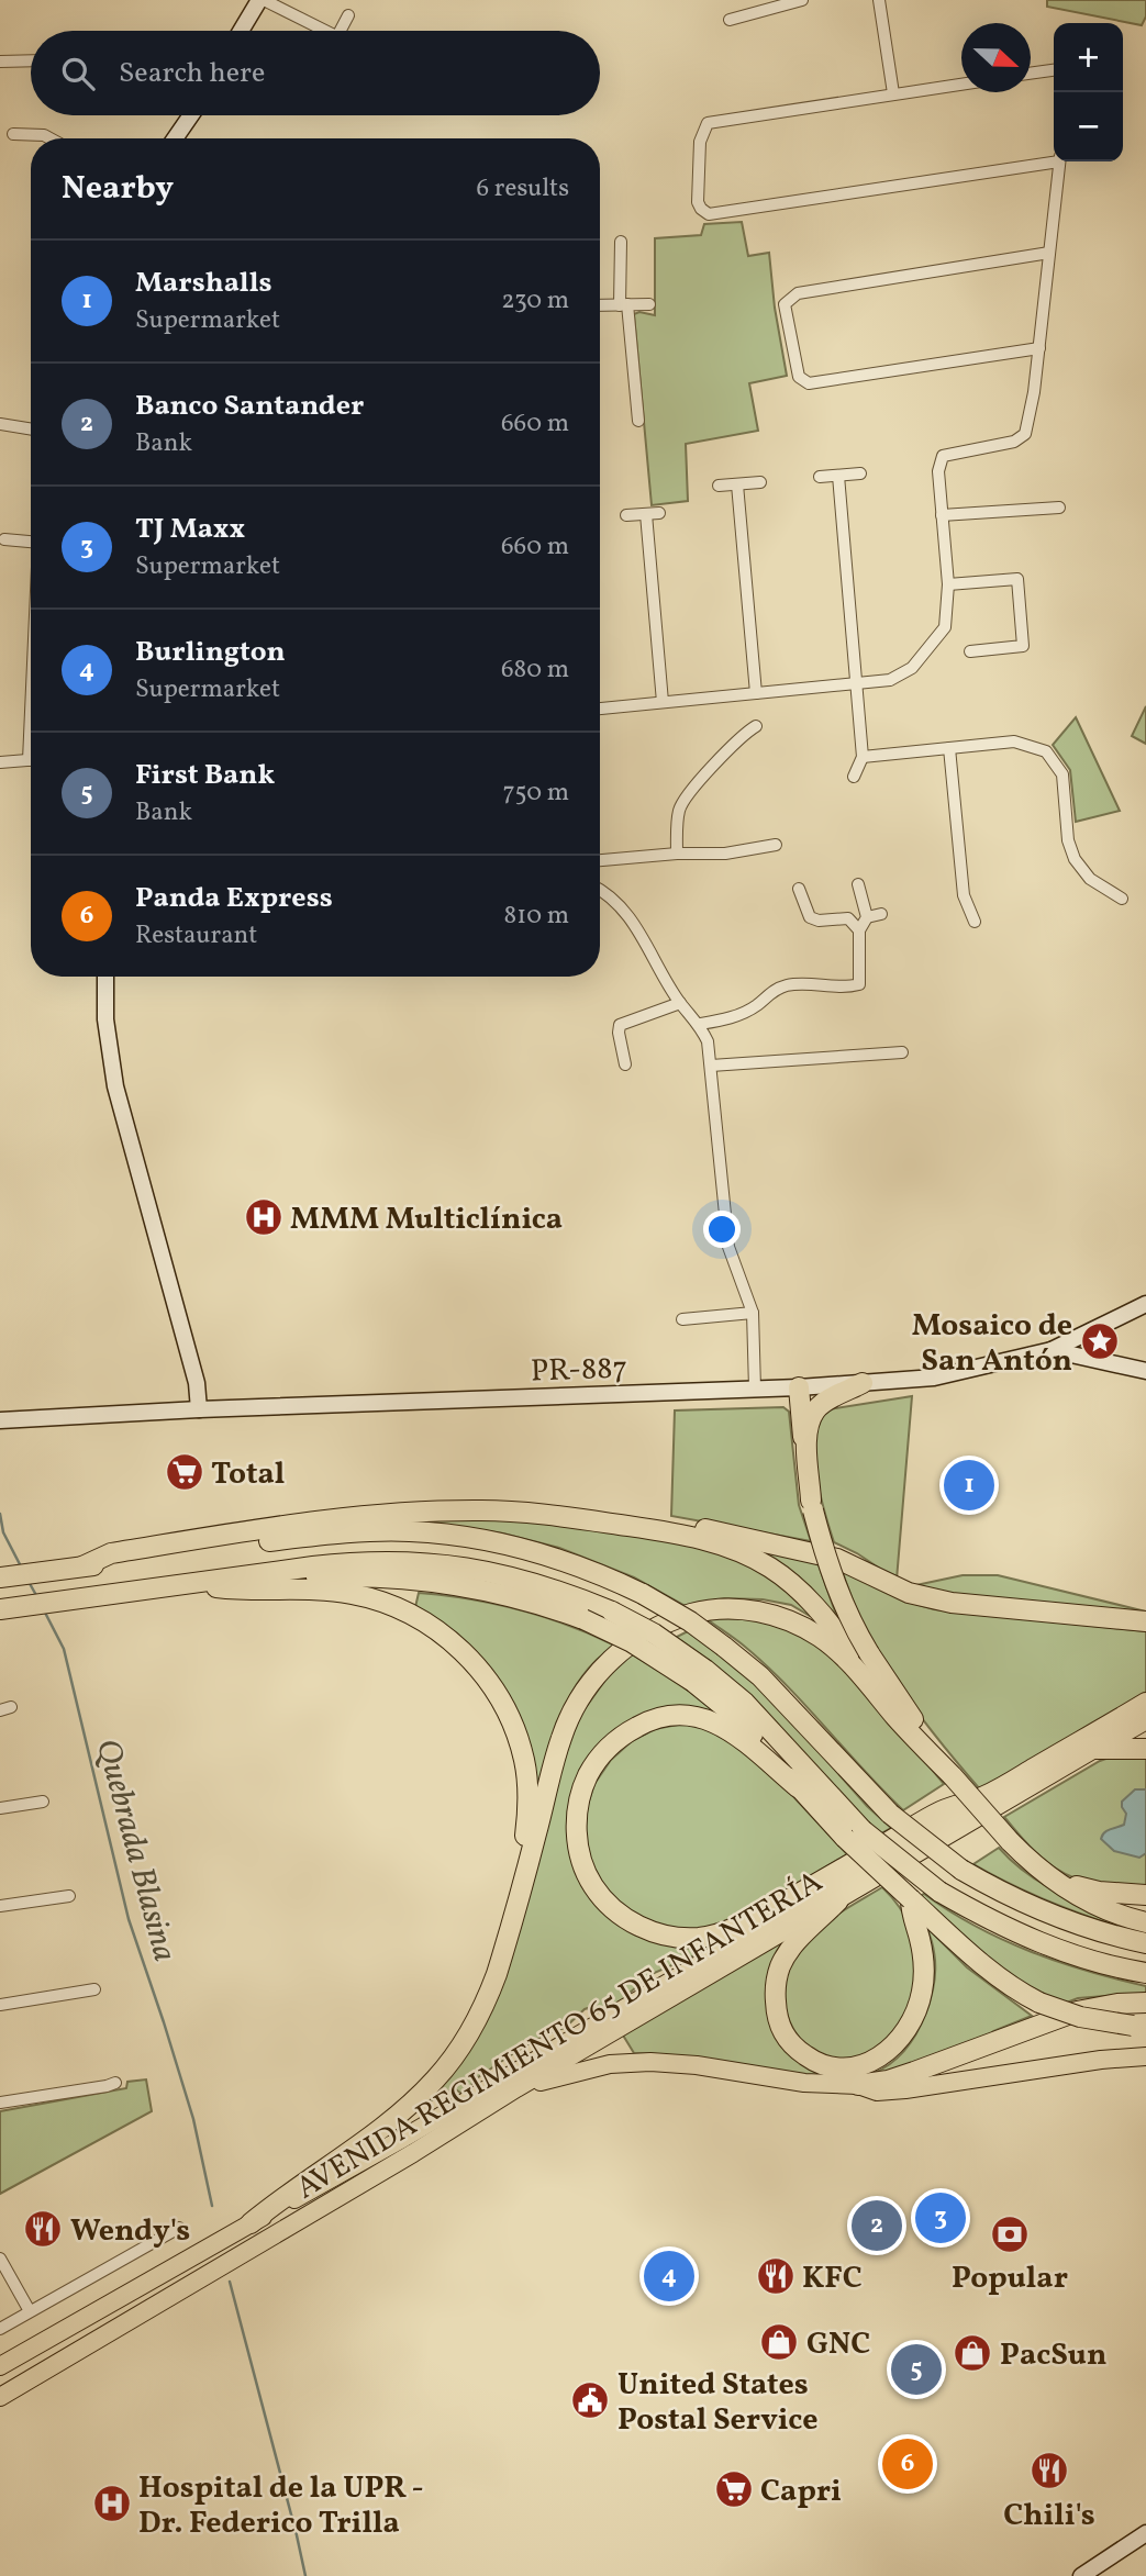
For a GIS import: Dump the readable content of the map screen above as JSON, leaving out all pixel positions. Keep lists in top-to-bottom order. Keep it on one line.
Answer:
{"streets":{"highway":["AVENIDA REGIMIENTO 65 DE INFANTERÍA"],"street":["PR-887"]},"water":["Quebrada Blasina"],"places":{"hospital":["MMM Multiclínica","Hospital de la UPR - Dr. Federico Trilla"],"place":["Mosaico de San Antón"],"supermarket":["Total","Capri"],"restaurant":["Wendy's","KFC","Chili's"],"bank":["Popular"],"shop":["GNC","PacSun"],"public building":["United States Postal Service"]},"north":"right","page":{"map_buttons":["+","−"],"search":"Search here","heading":["Nearby","6 results"],"list":[{"mark":"1","name":"Marshalls","note":"Supermarket","value":"230 m"},{"mark":"2","name":"Banco Santander","note":"Bank","value":"660 m"},{"mark":"3","name":"TJ Maxx","note":"Supermarket","value":"660 m"},{"mark":"4","name":"Burlington","note":"Supermarket","value":"680 m"},{"mark":"5","name":"First Bank","note":"Bank","value":"750 m"},{"mark":"6","name":"Panda Express","note":"Restaurant","value":"810 m"}],"pins":["1","3","2","4","5","6"]}}
